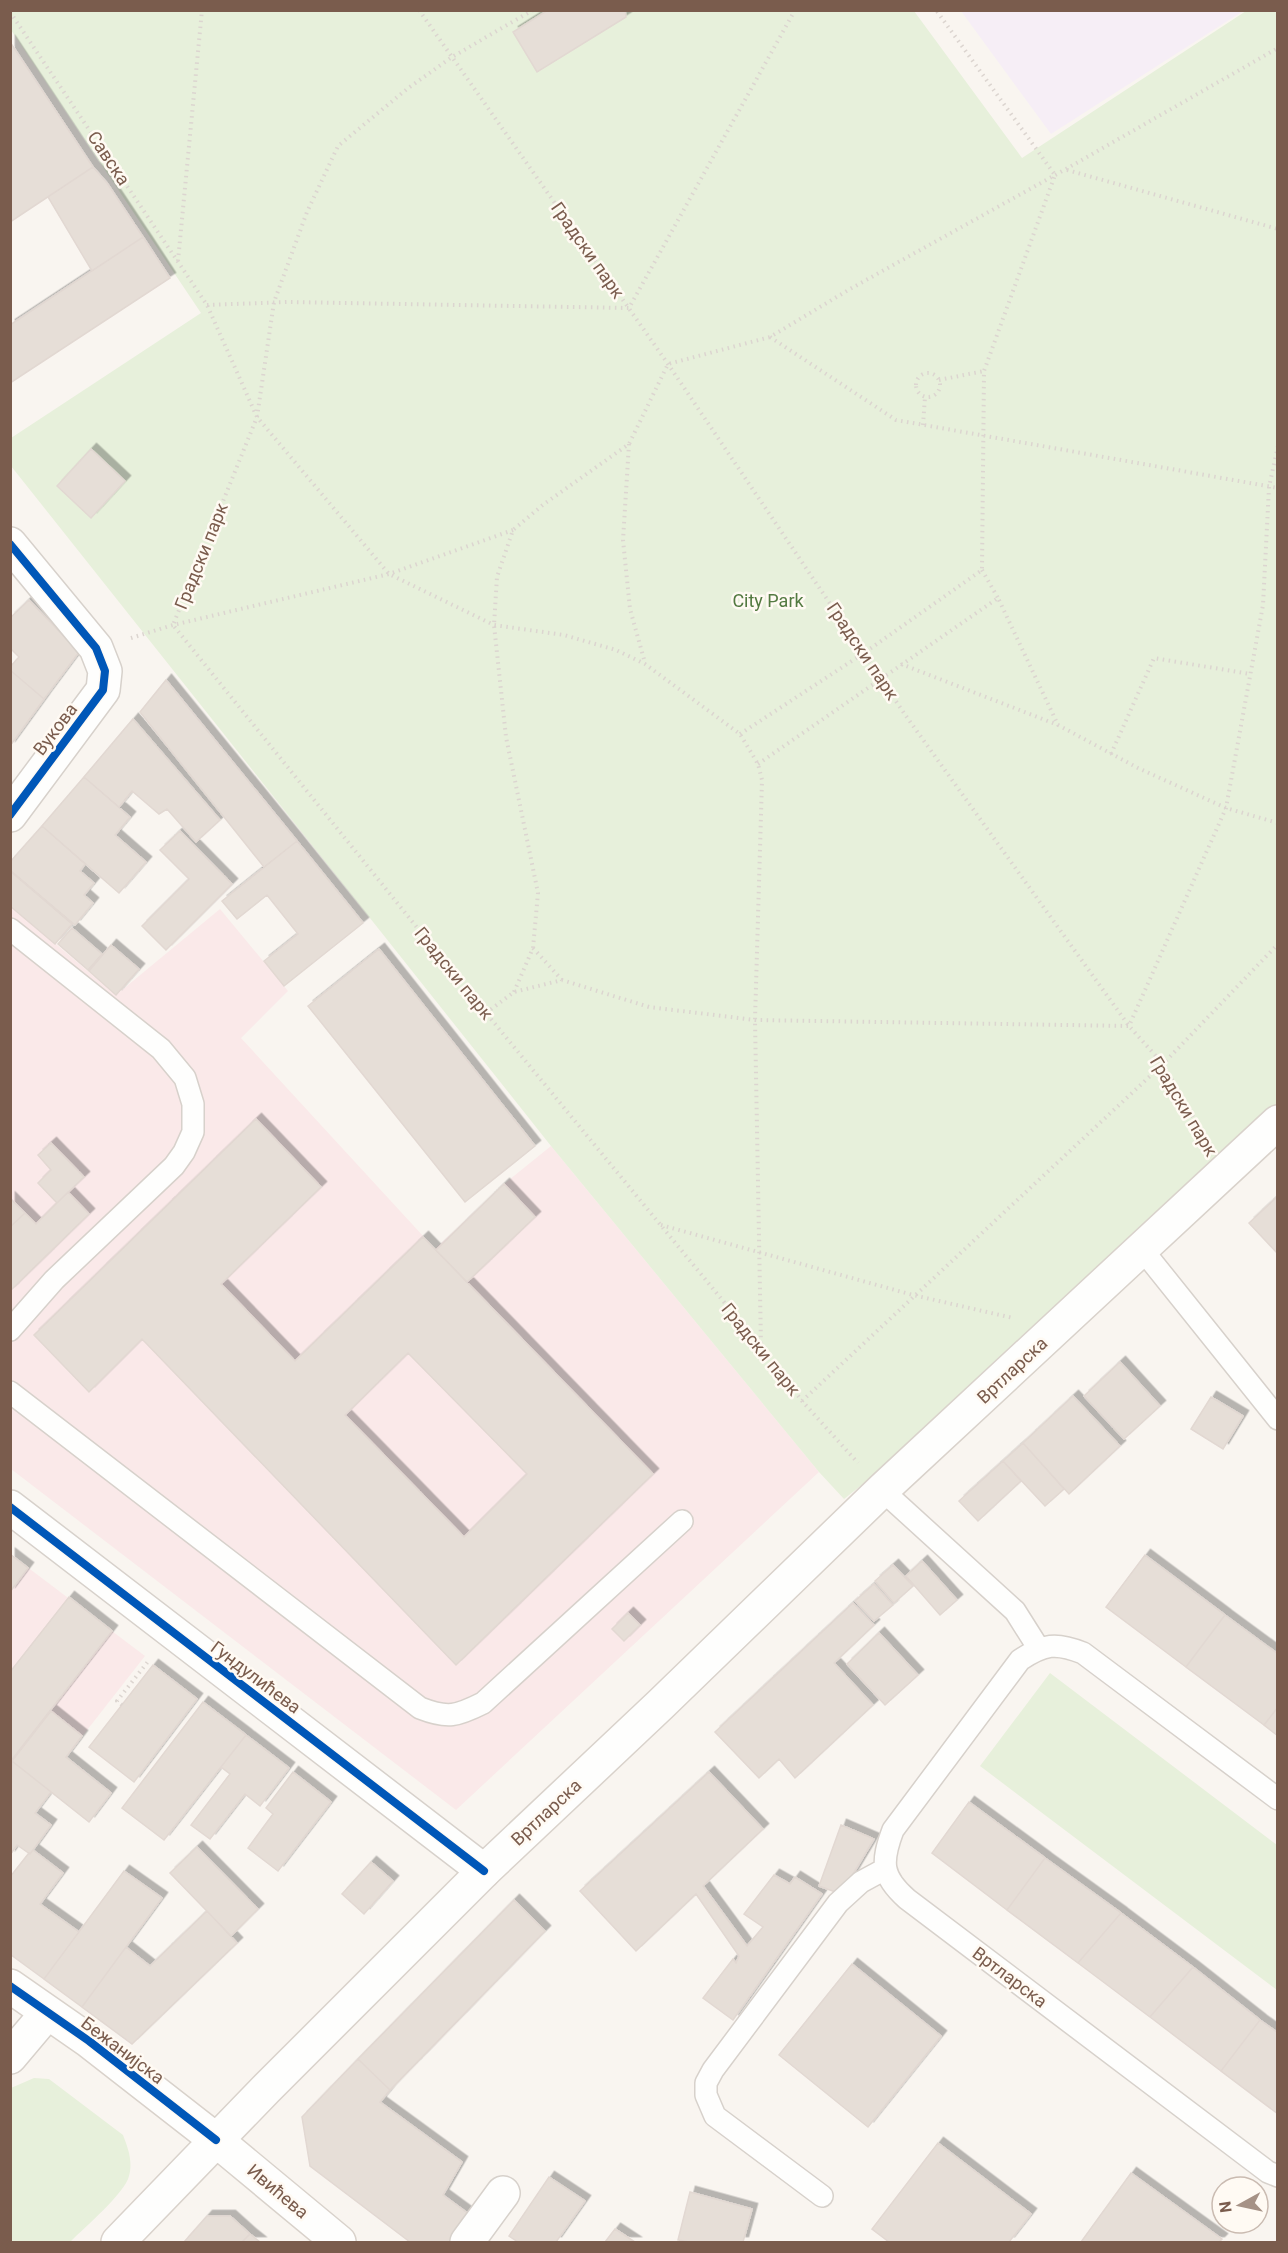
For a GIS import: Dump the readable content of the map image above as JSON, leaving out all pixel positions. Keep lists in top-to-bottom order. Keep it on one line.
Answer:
{"streets":{"main road":["Вукова","Вртларска","Гундулићева","Бежанијска","Ивићева"],"path":["Савска","Градски парк"]},"crossings":[["Савска","Градски парк"],["Градски парк","Вртларска"],["Вртларска","Гундулићева"],["Вртларска","Бежанијска"],["Вртларска","Ивићева"],["Бежанијска","Ивићева"]],"parks":["City Park"],"north":"left"}
